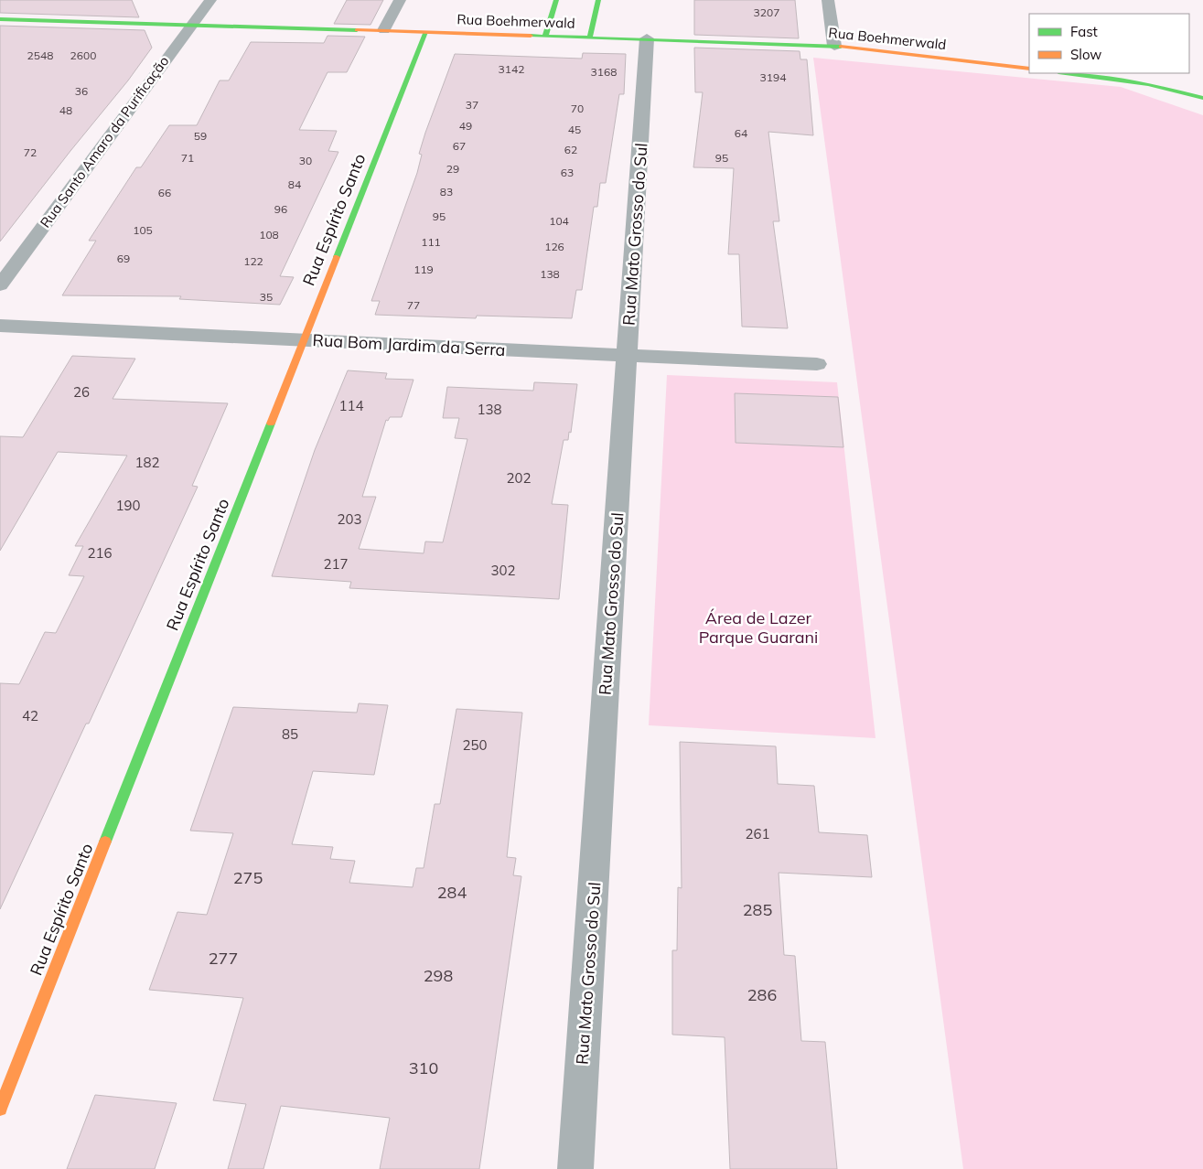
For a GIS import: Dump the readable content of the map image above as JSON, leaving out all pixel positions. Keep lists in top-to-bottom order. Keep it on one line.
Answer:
{"streets":{"street":["Rua Boehmerwald","Rua Santo Amaro da Purificação","Rua Espírito Santo","Rua Mato Grosso do Sul","Rua Bom Jardim da Serra"]},"crossings":[["Rua Boehmerwald","Rua Santo Amaro da Purificação"],["Rua Boehmerwald","Rua Espírito Santo"],["Rua Boehmerwald","Rua Mato Grosso do Sul"],["Rua Espírito Santo","Rua Bom Jardim da Serra"],["Rua Mato Grosso do Sul","Rua Bom Jardim da Serra"]],"parks":["Área de Lazer Parque Guarani"],"house_numbers":["3207","2548","2600","3142","3168","3194","36","37","70","48","49","45","64","59","67","62","72","71","95","30","29","63","84","83","66","96","95","104","105","108","111","126","69","122","119","138","35","77","26","114","138","182","202","190","203","216","217","302","42","85","250","261","275","284","285","277","298","286","310"],"legend":["Fast","Slow"]}
